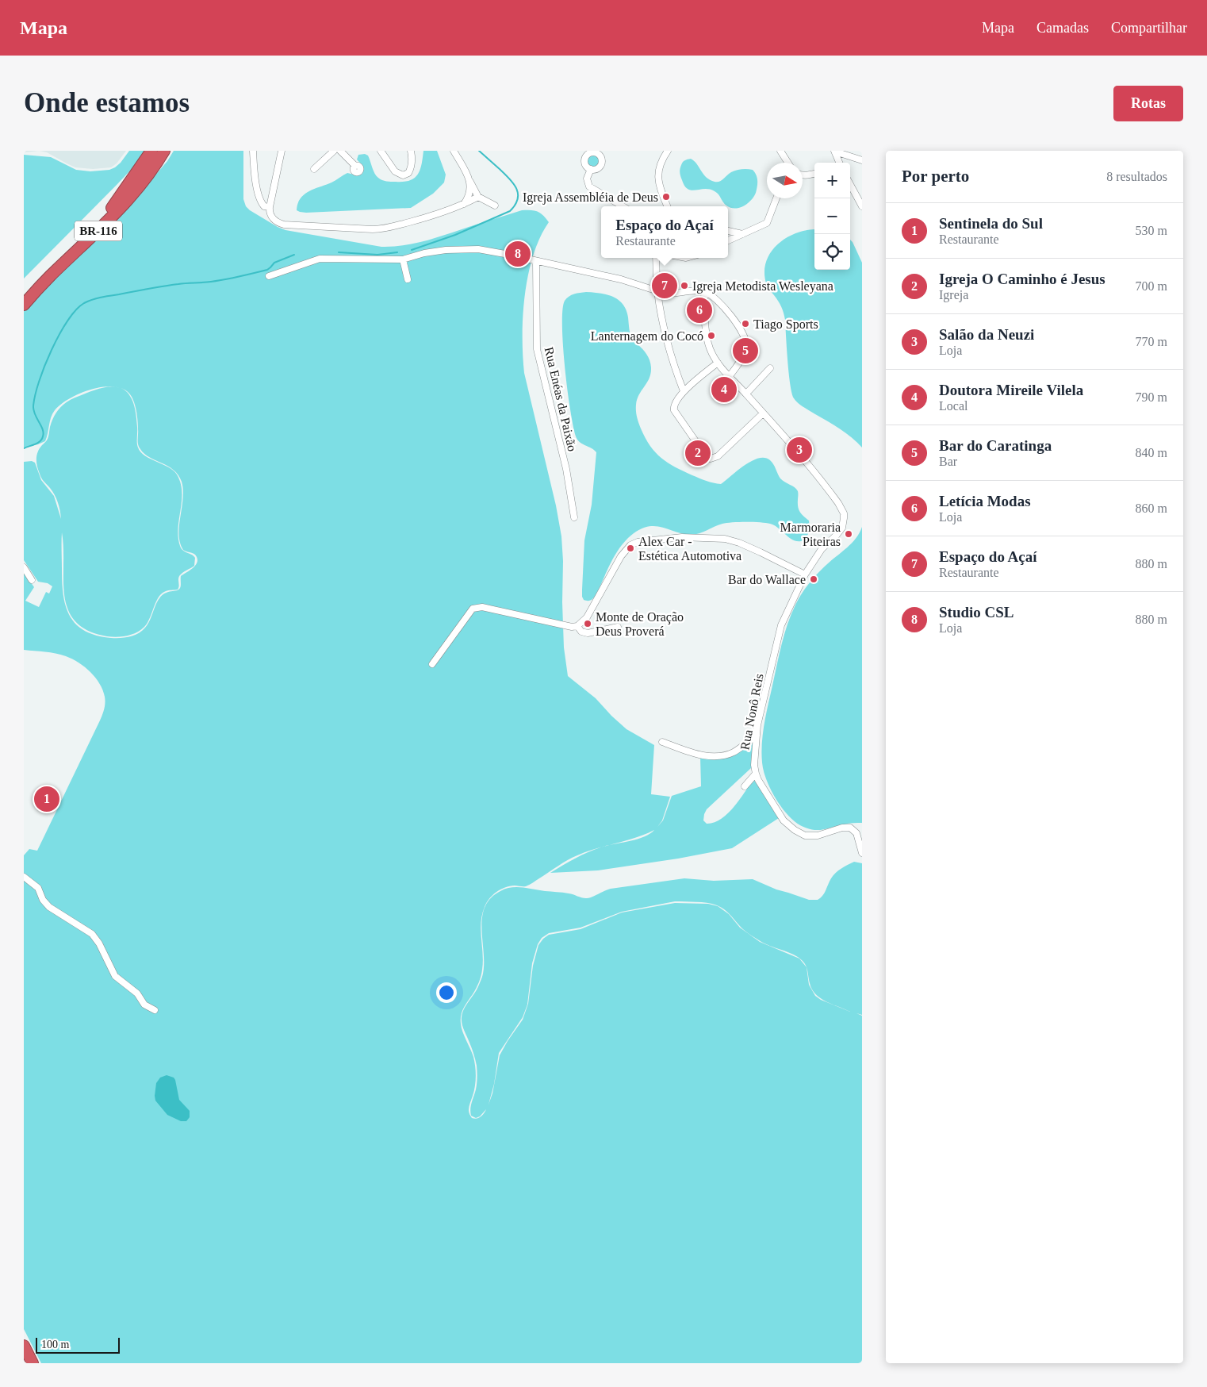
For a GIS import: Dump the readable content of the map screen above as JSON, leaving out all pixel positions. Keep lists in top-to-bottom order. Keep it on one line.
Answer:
{"streets":{"highway":["BR-116"],"street":["Rua Enéas da Paixão","Rua Nonô Reis"]},"places":["Igreja Assembléia de Deus","Igreja Metodista Wesleyana","Tiago Sports","Lanternagem do Cocó","Marmoraria Piteiras","Alex Car - Estética Automotiva","Bar do Wallace","Monte de Oração Deus Proverá"],"scale_bar":"100 m","north":"right","page":{"header":"Mapa","nav":["Mapa","Camadas","Compartilhar"],"buttons":"Rotas","title":"Onde estamos","heading":["Por perto","8 resultados"],"map_buttons":["+","−"],"list":[{"mark":"1","name":"Sentinela do Sul","note":"Restaurante","value":"530 m"},{"mark":"2","name":"Igreja O Caminho é Jesus","note":"Igreja","value":"700 m"},{"mark":"3","name":"Salão da Neuzi","note":"Loja","value":"770 m"},{"mark":"4","name":"Doutora Mireile Vilela","note":"Local","value":"790 m"},{"mark":"5","name":"Bar do Caratinga","note":"Bar","value":"840 m"},{"mark":"6","name":"Letícia Modas","note":"Loja","value":"860 m"},{"mark":"7","name":"Espaço do Açaí","note":"Restaurante","value":"880 m"},{"mark":"8","name":"Studio CSL","note":"Loja","value":"880 m"}],"popup":["Espaço do Açaí","Restaurante"],"pins":["8","7","6","5","4","3","2","1"],"scale":"100 m"}}
